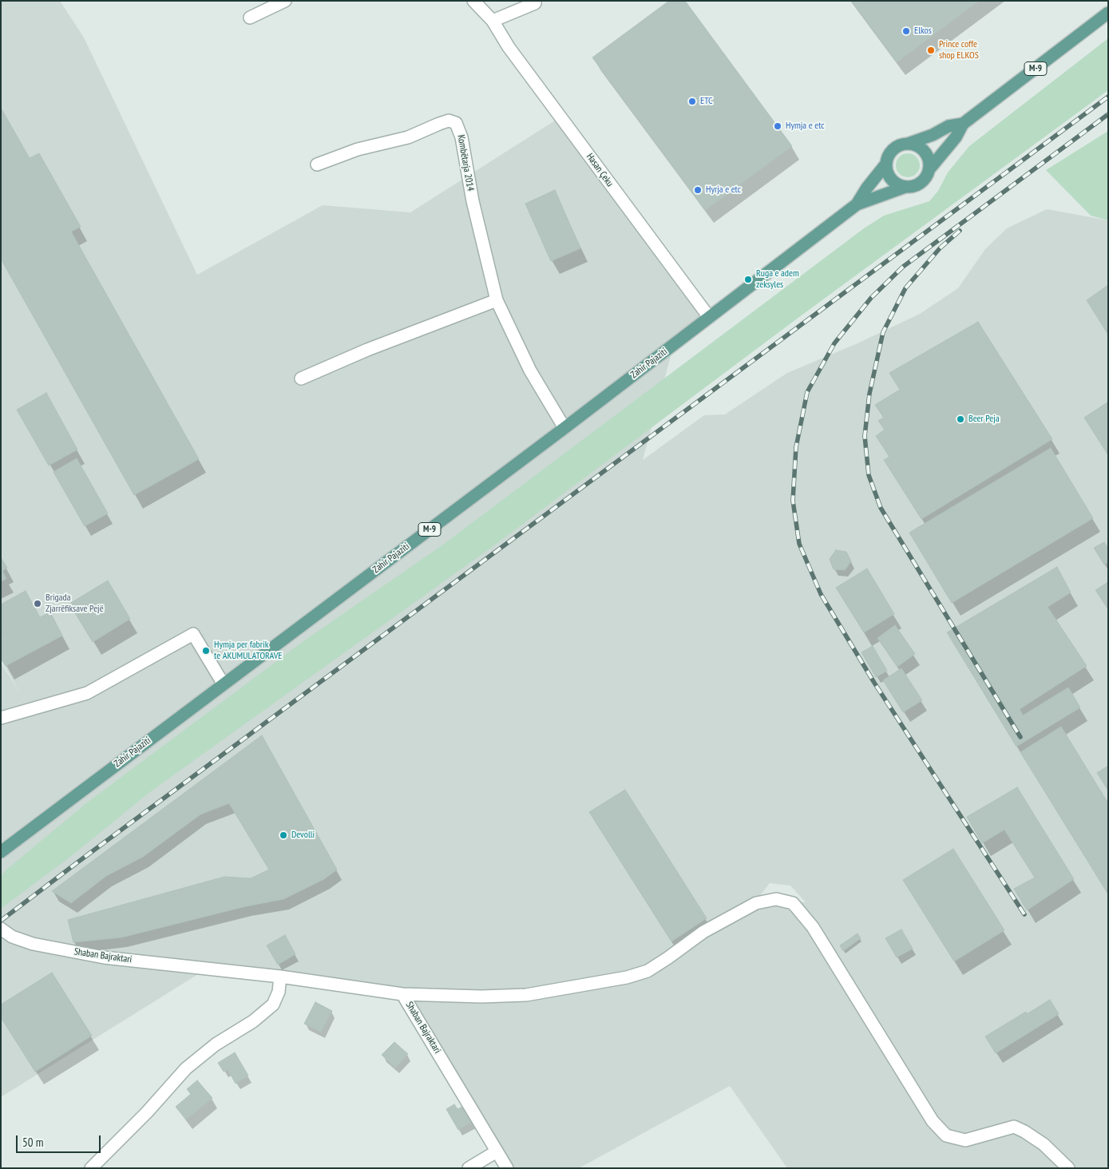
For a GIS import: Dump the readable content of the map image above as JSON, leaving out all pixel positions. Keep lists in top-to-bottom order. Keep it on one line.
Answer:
{"streets":{"main road":["M-9","Zahir Pajaziti"],"street":["Kombëtarja 2014","Hasan Çeku","Shaban Bajraktari"]},"crossings":[["M-9","Zahir Pajaziti"],["Kombëtarja 2014","Zahir Pajaziti"],["Hasan Çeku","Zahir Pajaziti"]],"places":["Elkos","Prince coffe shop ELKOS","ETC","Hymja e etc","Hyrja e etc","Ruga e adem zeksyles","Beer Peja","Brigada Zjarrëfiksave Pejë","Hymja per fabrik te AKUMULATORAVE","Devolli"],"scale_bar":"50 m"}
